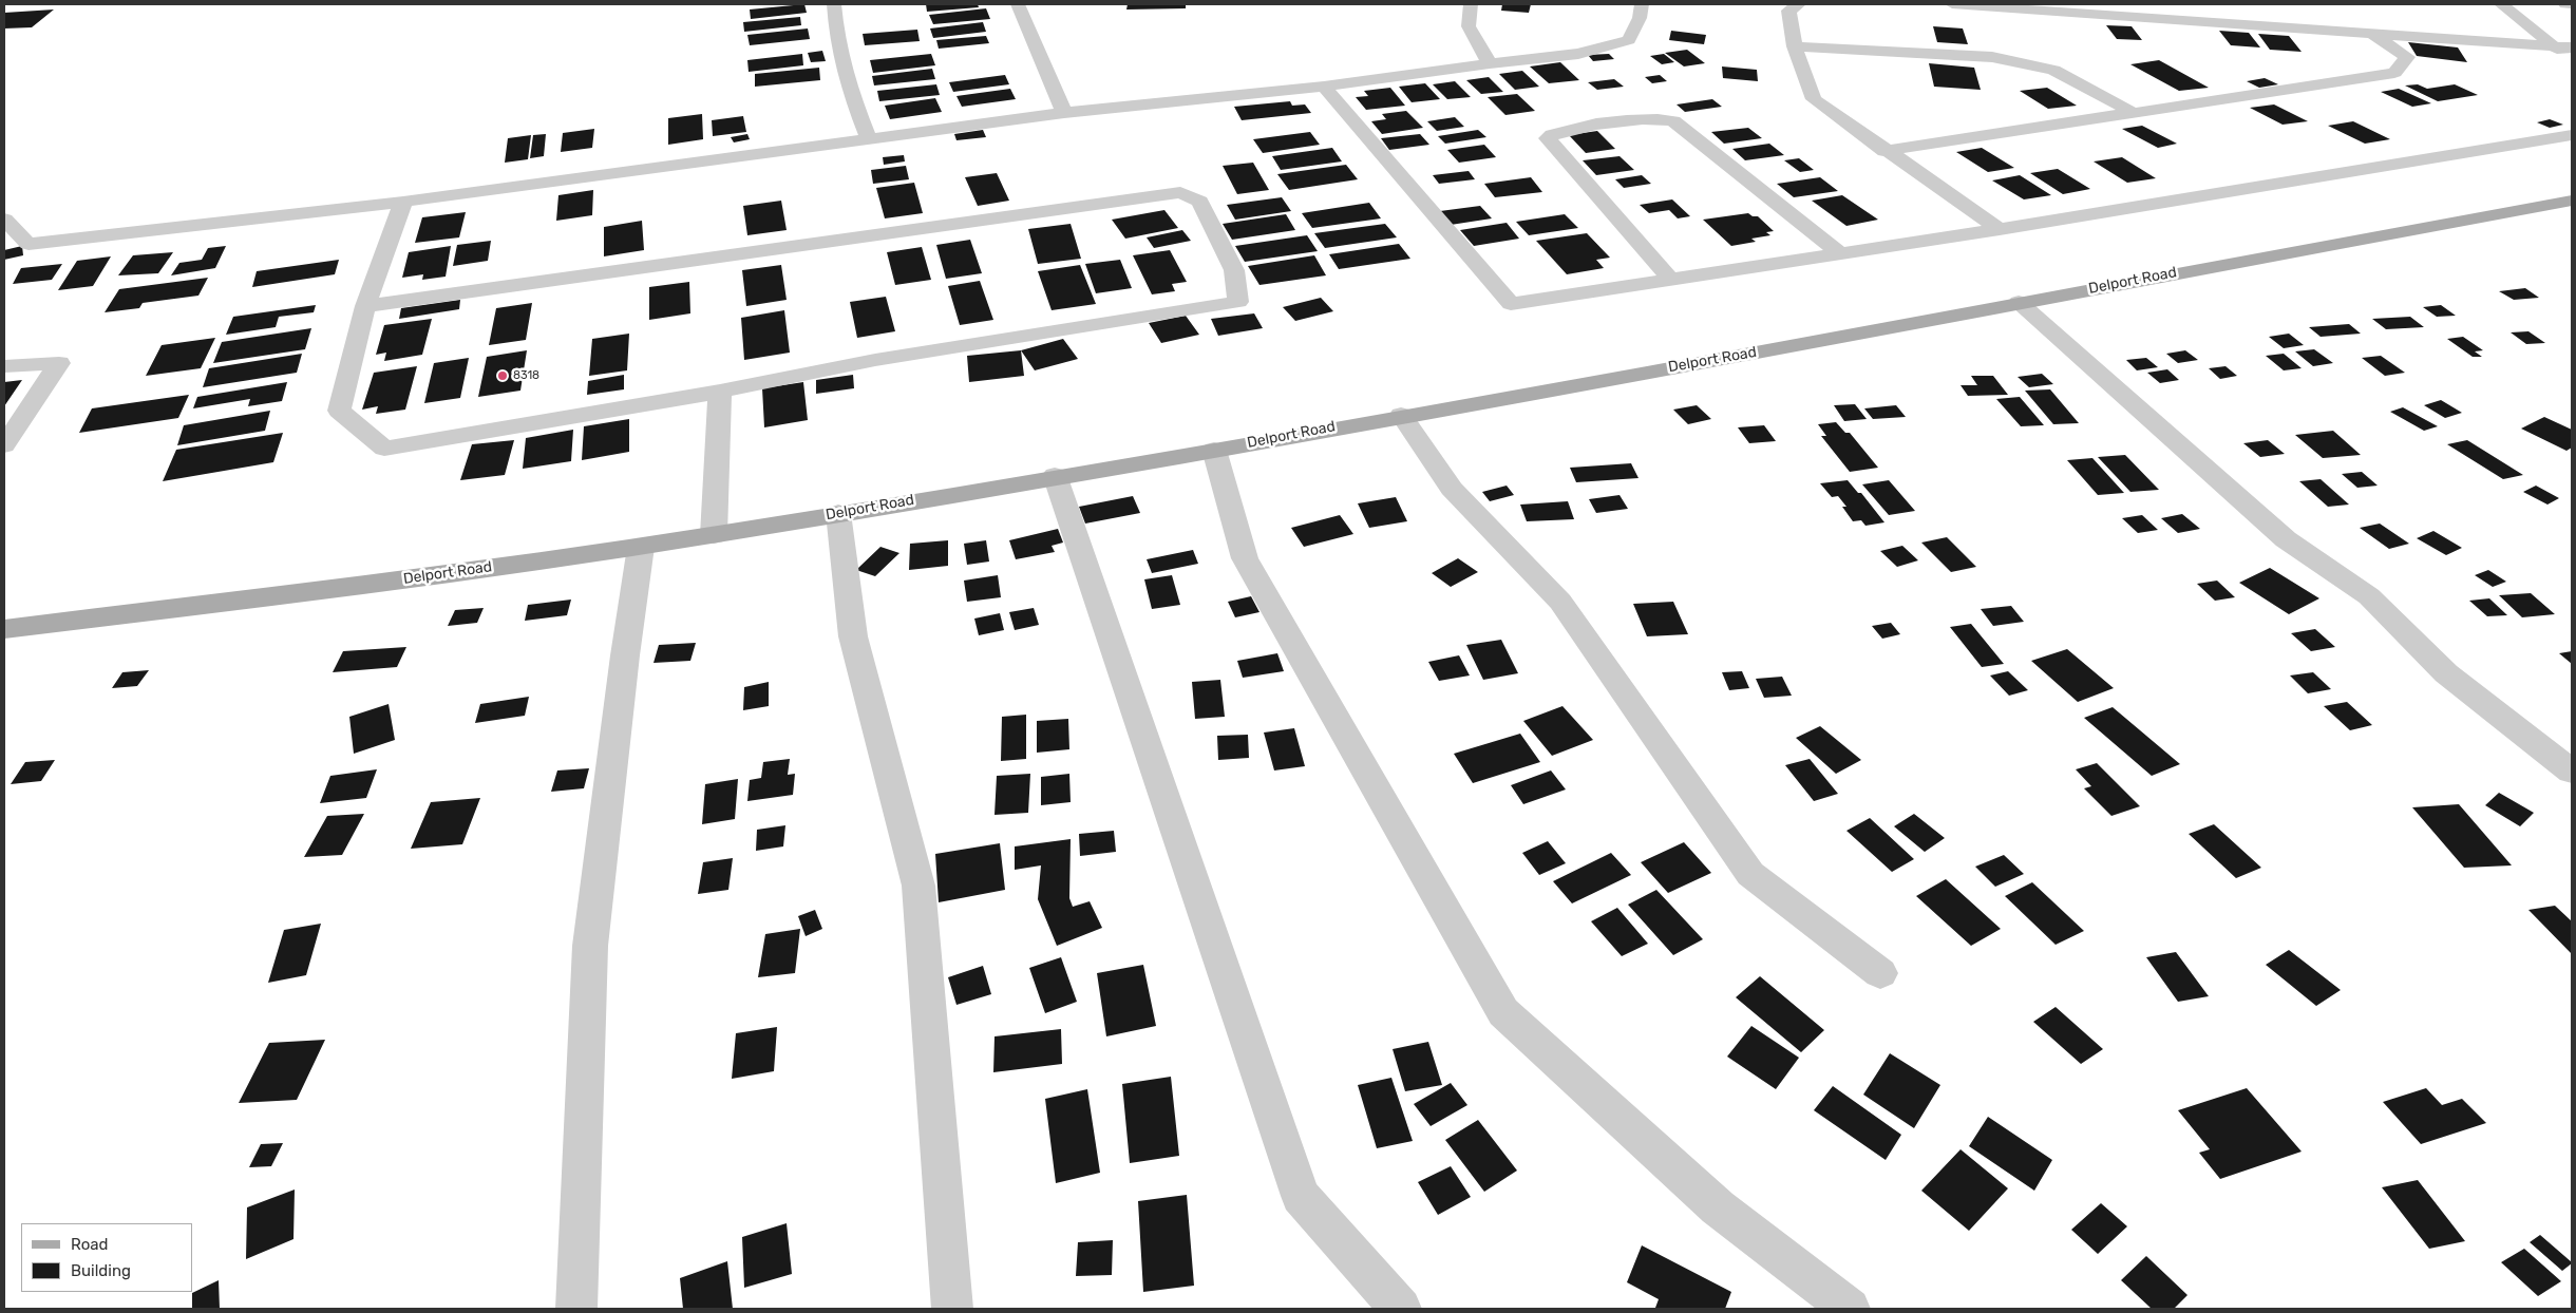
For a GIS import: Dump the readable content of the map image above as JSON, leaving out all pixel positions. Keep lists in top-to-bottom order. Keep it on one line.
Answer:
{"streets":{"main road":["Delport Road"]},"places":["8318"],"legend":["Road","Building"]}
